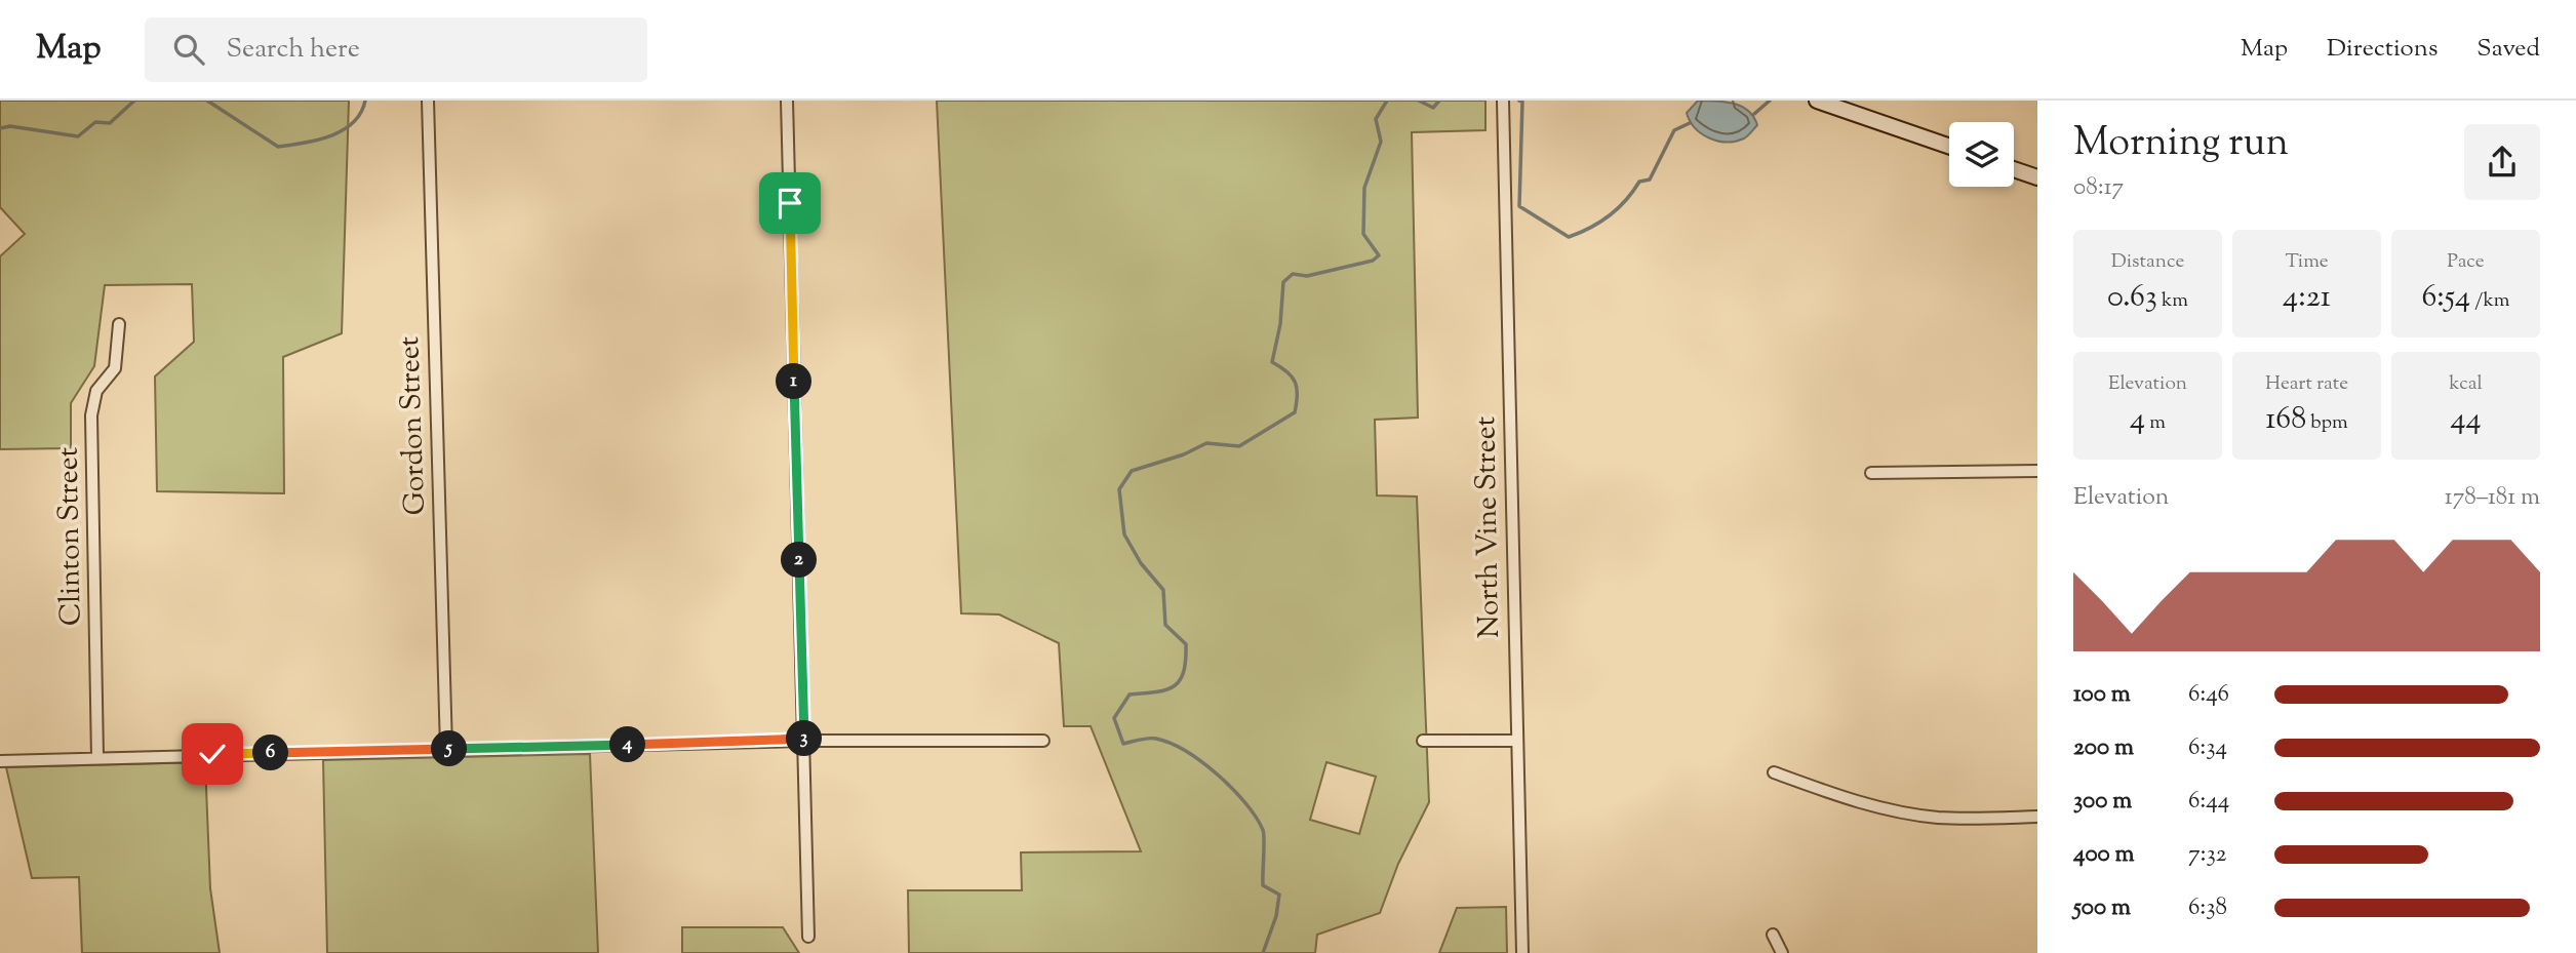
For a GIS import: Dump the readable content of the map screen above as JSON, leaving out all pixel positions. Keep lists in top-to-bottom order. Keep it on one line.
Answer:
{"streets":{"street":["Gordon Street","North Vine Street","Clinton Street"]},"page":{"header":"Map","search":"Search here","nav":["Map","Directions","Saved"],"heading":["Morning run","08:17"],"stats":[["Distance","0.63 km"],["Time","4:21"],["Pace","6:54 /km"],["Elevation","4 m"],["Heart rate","168 bpm"],["kcal","44"]],"pins":["1","2","3","4","5","6"],"chart":["Elevation","178–181 m"],"list":[{"name":"100 m","note":"6:46"},{"name":"200 m","note":"6:34"},{"name":"300 m","note":"6:44"},{"name":"400 m","note":"7:32"},{"name":"500 m","note":"6:38"}]}}
